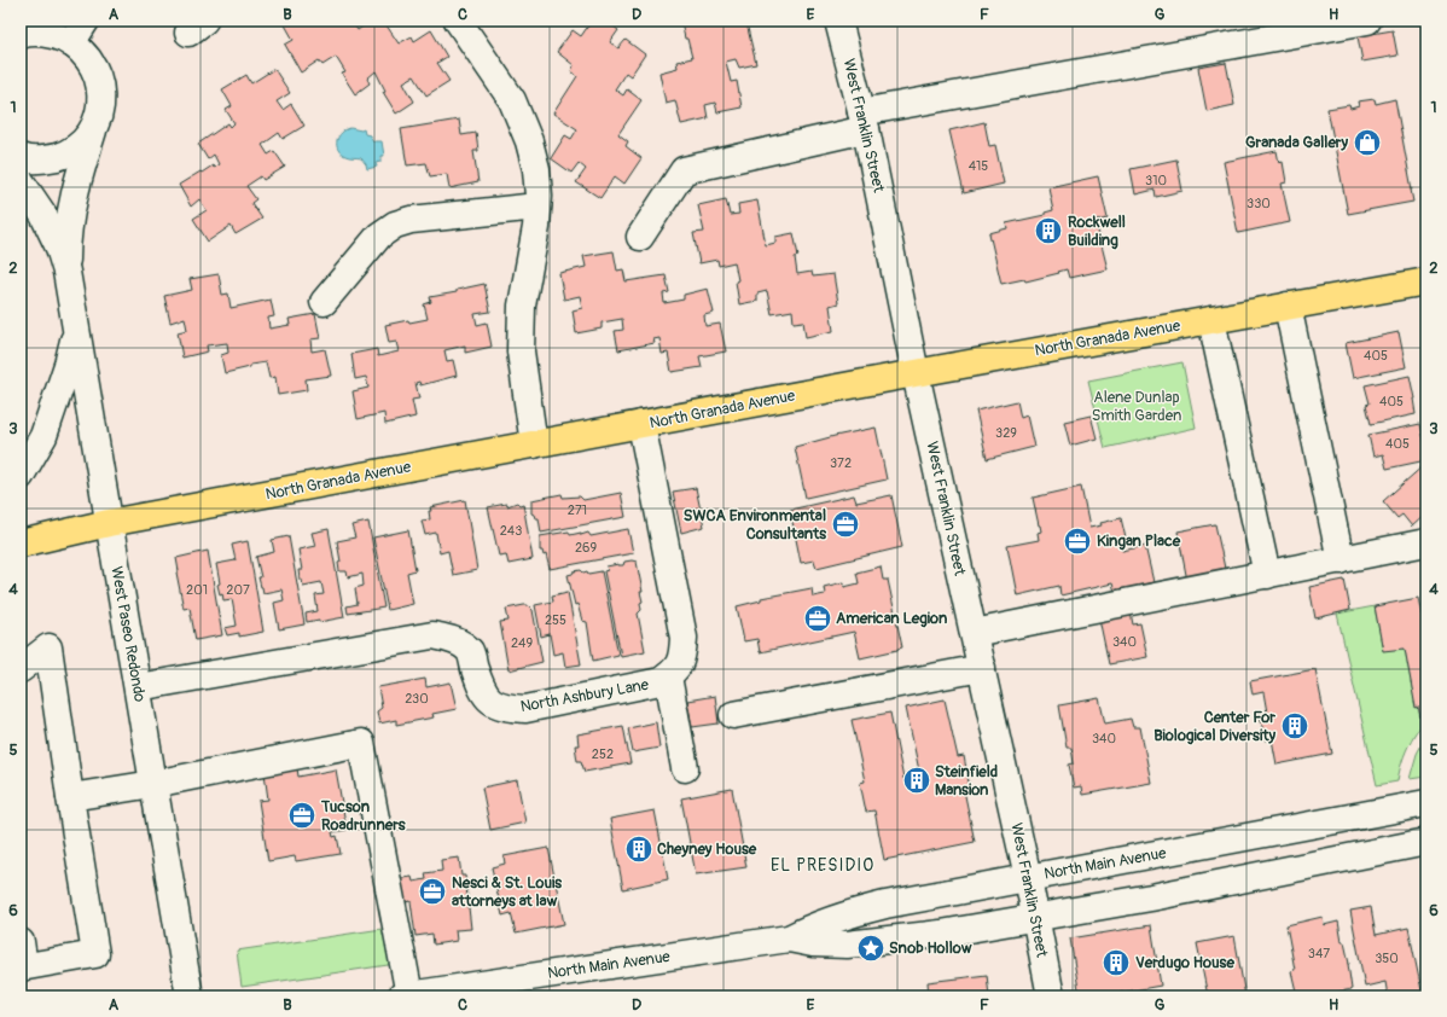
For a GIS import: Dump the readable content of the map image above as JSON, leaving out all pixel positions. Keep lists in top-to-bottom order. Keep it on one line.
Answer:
{"streets":{"main road":["North Granada Avenue"],"street":["West Franklin Street","West Paseo Redondo","North Ashbury Lane","North Main Avenue"]},"crossings":[["West Franklin Street","North Granada Avenue"],["West Franklin Street","North Main Avenue"],["North Granada Avenue","West Paseo Redondo"],["North Granada Avenue","North Ashbury Lane"],["West Paseo Redondo","North Ashbury Lane"]],"districts":["EL PRESIDIO"],"parks":["Alene Dunlap Smith Garden"],"places":{"shop":["Granada Gallery"],"building":["Rockwell Building","Center For Biological Diversity","Steinfield Mansion","Cheyney House","Verdugo House"],"office":["SWCA Environmental Consultants","Kingan Place","American Legion","Tucson Roadrunners","Nesci & St. Louis attorneys at law"],"place":["Snob Hollow"]},"house_numbers":["415","310","330","405","405","329","405","372","271","243","269","201","207","255","340","249","230","340","252","347","350"],"grid":{"columns":["A","B","C","D","E","F","G","H"],"rows":["1","2","3","4","5","6"]}}
